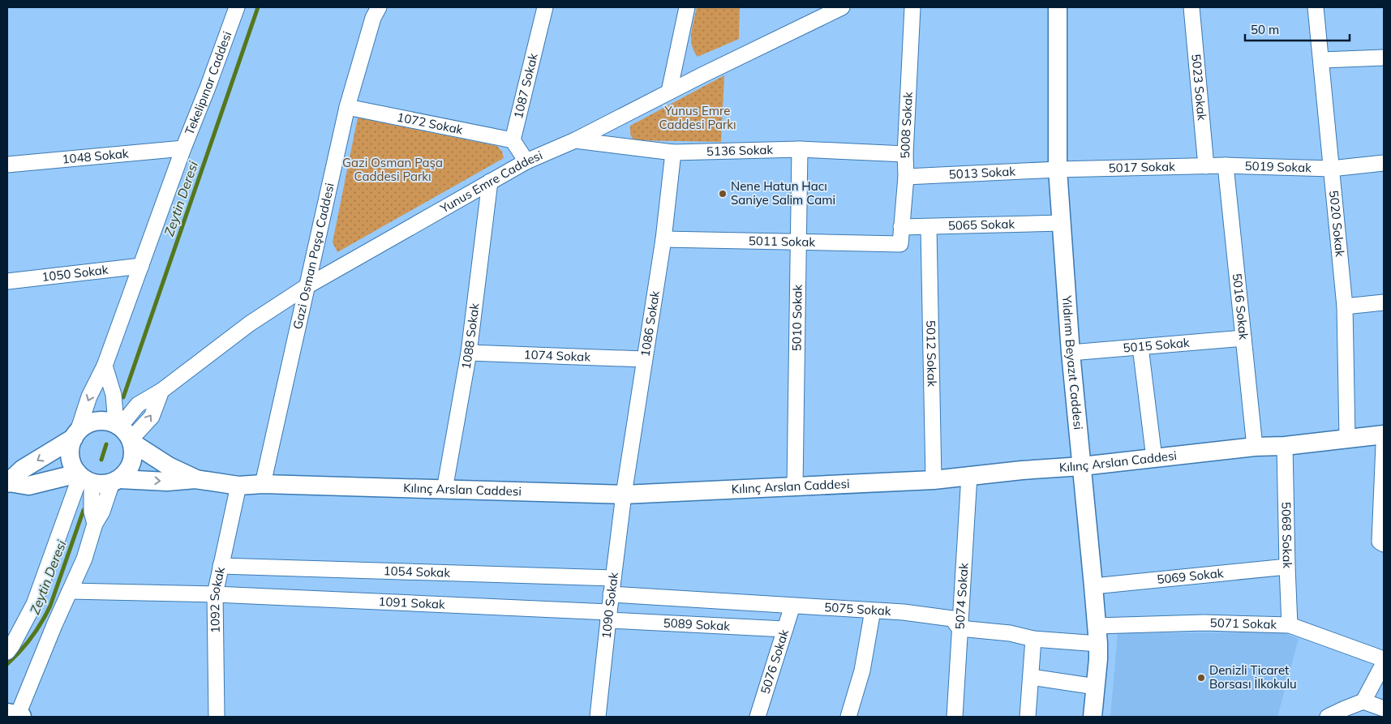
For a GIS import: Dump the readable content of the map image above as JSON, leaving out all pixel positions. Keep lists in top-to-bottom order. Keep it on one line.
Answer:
{"streets":{"street":["Tekelipınar Caddesi","1087 Sokak","5023 Sokak","1072 Sokak","5008 Sokak","5136 Sokak","1048 Sokak","5019 Sokak","5017 Sokak","5013 Sokak","Yunus Emre Caddesi","5020 Sokak","5065 Sokak","5011 Sokak","Gazi Osman Paşa Caddesi","1050 Sokak","5016 Sokak","5010 Sokak","1086 Sokak","1088 Sokak","5015 Sokak","5012 Sokak","1074 Sokak","Yıldırım Beyazıt Caddesi","Kılınç Arslan Caddesi","5068 Sokak","1054 Sokak","5069 Sokak","5074 Sokak","1092 Sokak","1091 Sokak","1090 Sokak","5075 Sokak","5071 Sokak","5089 Sokak","5076 Sokak"]},"crossings":[["Tekelipınar Caddesi","1048 Sokak"],["Tekelipınar Caddesi","Yunus Emre Caddesi"],["Tekelipınar Caddesi","1050 Sokak"],["Tekelipınar Caddesi","Kılınç Arslan Caddesi"],["1087 Sokak","1072 Sokak"],["5023 Sokak","5017 Sokak"],["1072 Sokak","Gazi Osman Paşa Caddesi"],["5008 Sokak","5136 Sokak"],["5008 Sokak","5013 Sokak"],["5008 Sokak","5065 Sokak"],["5008 Sokak","5011 Sokak"],["5136 Sokak","Yunus Emre Caddesi"],["5136 Sokak","5010 Sokak"],["5136 Sokak","1086 Sokak"],["5019 Sokak","5017 Sokak"],["5019 Sokak","5020 Sokak"],["5019 Sokak","5016 Sokak"],["5017 Sokak","5013 Sokak"],["5017 Sokak","5016 Sokak"],["5017 Sokak","Yıldırım Beyazıt Caddesi"],["5013 Sokak","Yıldırım Beyazıt Caddesi"],["Yunus Emre Caddesi","Gazi Osman Paşa Caddesi"],["Yunus Emre Caddesi","1088 Sokak"],["Yunus Emre Caddesi","Kılınç Arslan Caddesi"],["5020 Sokak","Kılınç Arslan Caddesi"],["5065 Sokak","5012 Sokak"],["5065 Sokak","Yıldırım Beyazıt Caddesi"],["5011 Sokak","5010 Sokak"],["5011 Sokak","1086 Sokak"],["Gazi Osman Paşa Caddesi","Kılınç Arslan Caddesi"],["5016 Sokak","5015 Sokak"],["5016 Sokak","Kılınç Arslan Caddesi"],["5010 Sokak","Kılınç Arslan Caddesi"],["1086 Sokak","1074 Sokak"],["1086 Sokak","Kılınç Arslan Caddesi"],["1086 Sokak","1090 Sokak"],["1088 Sokak","1074 Sokak"],["1088 Sokak","Kılınç Arslan Caddesi"],["5015 Sokak","Yıldırım Beyazıt Caddesi"],["5012 Sokak","Kılınç Arslan Caddesi"],["Yıldırım Beyazıt Caddesi","Kılınç Arslan Caddesi"],["Yıldırım Beyazıt Caddesi","5069 Sokak"],["Yıldırım Beyazıt Caddesi","5075 Sokak"],["Yıldırım Beyazıt Caddesi","5071 Sokak"],["Kılınç Arslan Caddesi","5068 Sokak"],["Kılınç Arslan Caddesi","5074 Sokak"],["Kılınç Arslan Caddesi","1092 Sokak"],["Kılınç Arslan Caddesi","1090 Sokak"],["5068 Sokak","5069 Sokak"],["5068 Sokak","5071 Sokak"],["1054 Sokak","1092 Sokak"],["1054 Sokak","1090 Sokak"],["5074 Sokak","5075 Sokak"],["1092 Sokak","1091 Sokak"],["1091 Sokak","1090 Sokak"],["1091 Sokak","5089 Sokak"],["1090 Sokak","5075 Sokak"],["1090 Sokak","5089 Sokak"],["5075 Sokak","5071 Sokak"],["5075 Sokak","5076 Sokak"],["5089 Sokak","5076 Sokak"]],"water":["Zeytin Deresi"],"parks":["Yunus Emre Caddesi Parkı","Gazi Osman Paşa Caddesi Parkı"],"places":["Nene Hatun Hacı Saniye Salim Cami","Denizli Ticaret Borsası İlkokulu"],"scale_bar":"50 m"}
